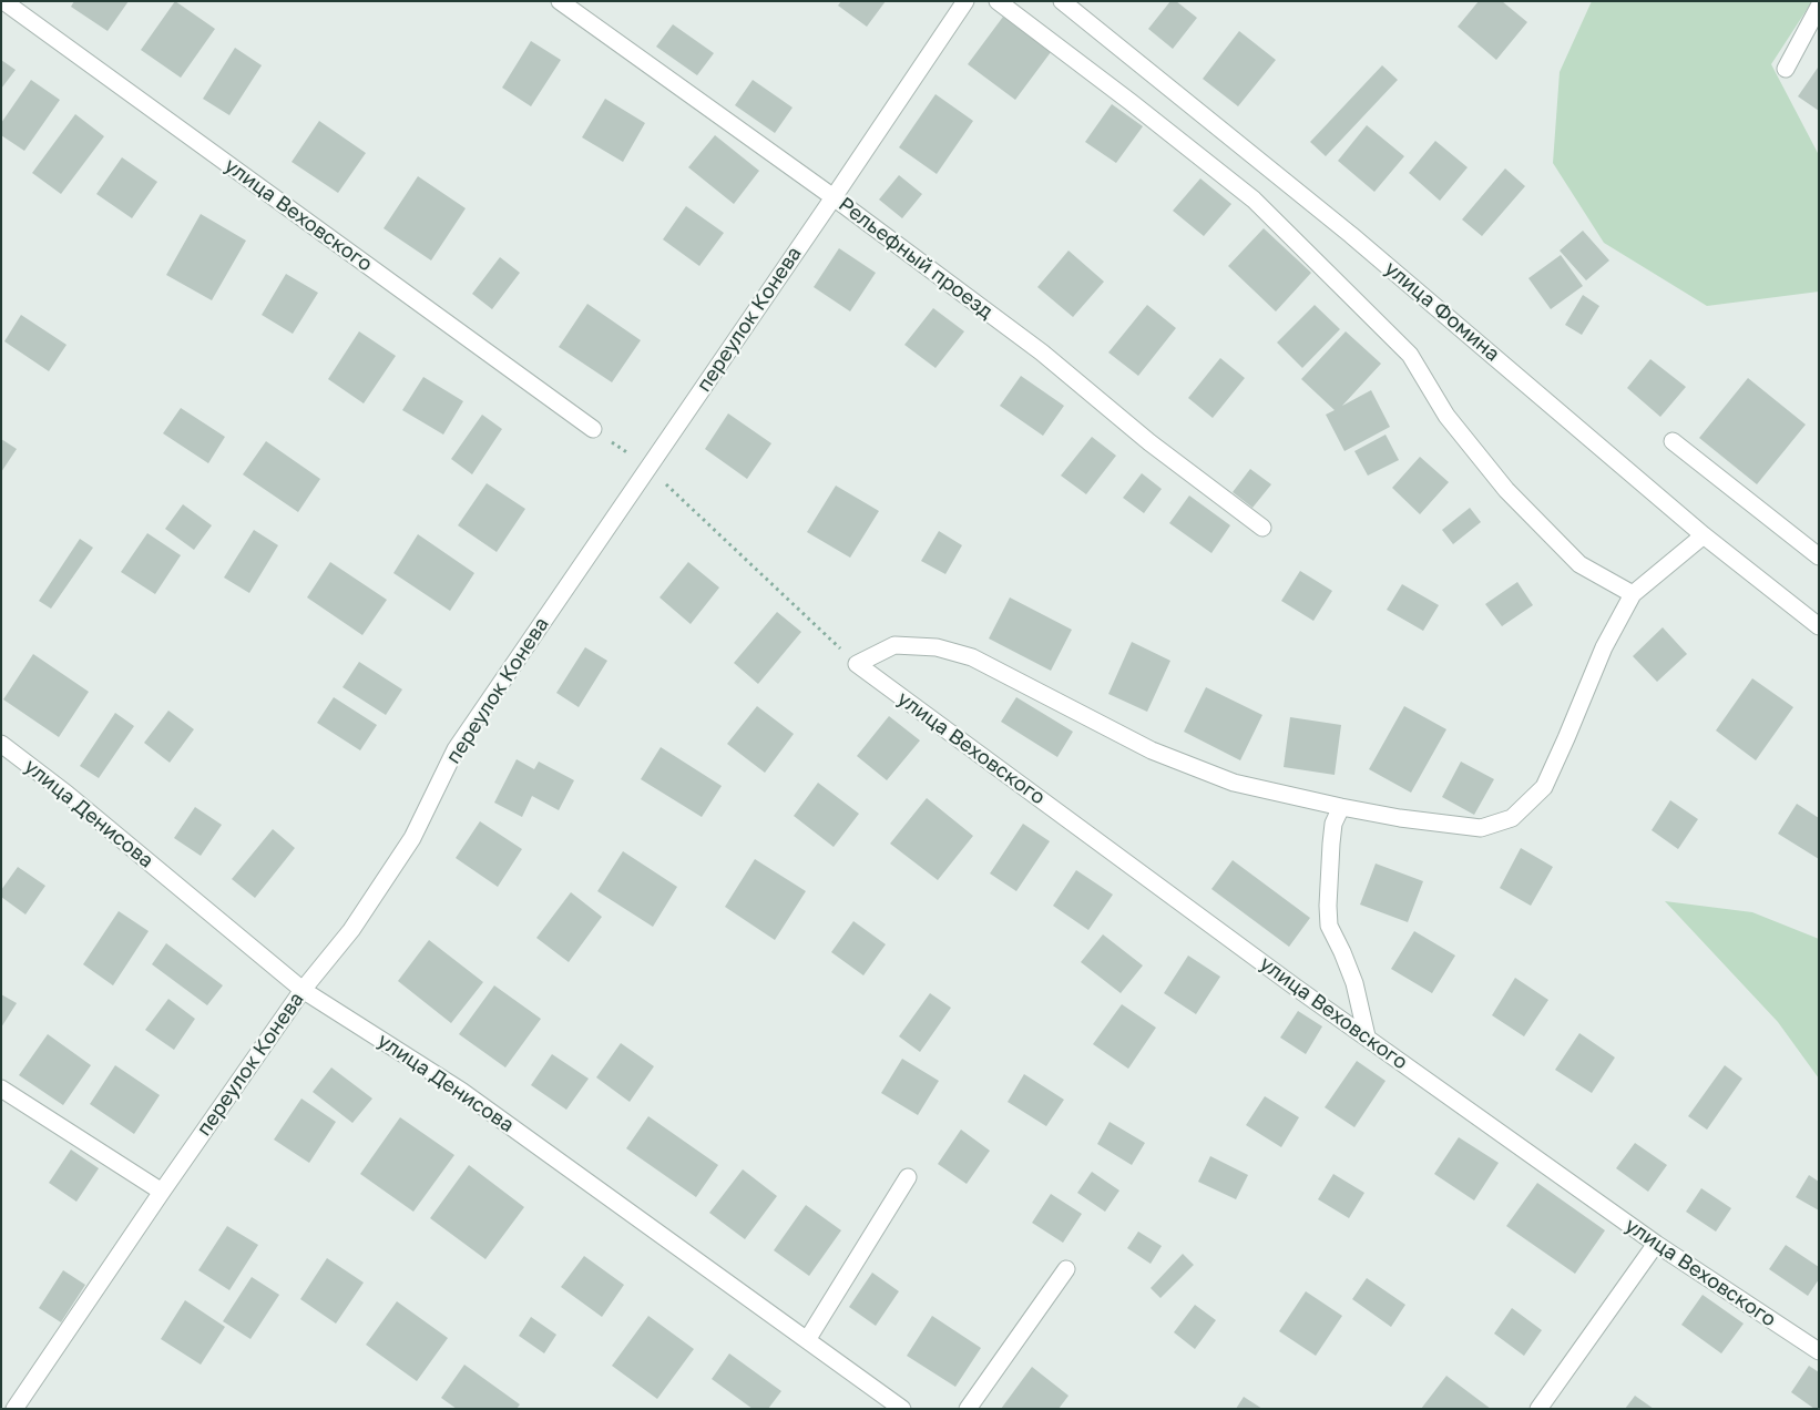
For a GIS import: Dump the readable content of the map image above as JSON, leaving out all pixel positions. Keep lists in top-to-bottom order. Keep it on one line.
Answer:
{"streets":{"street":["улица Веховского","Рельефный проезд","улица Фомина","переулок Конева","улица Денисова"]},"crossings":[["Рельефный проезд","переулок Конева"],["переулок Конева","улица Денисова"]]}
